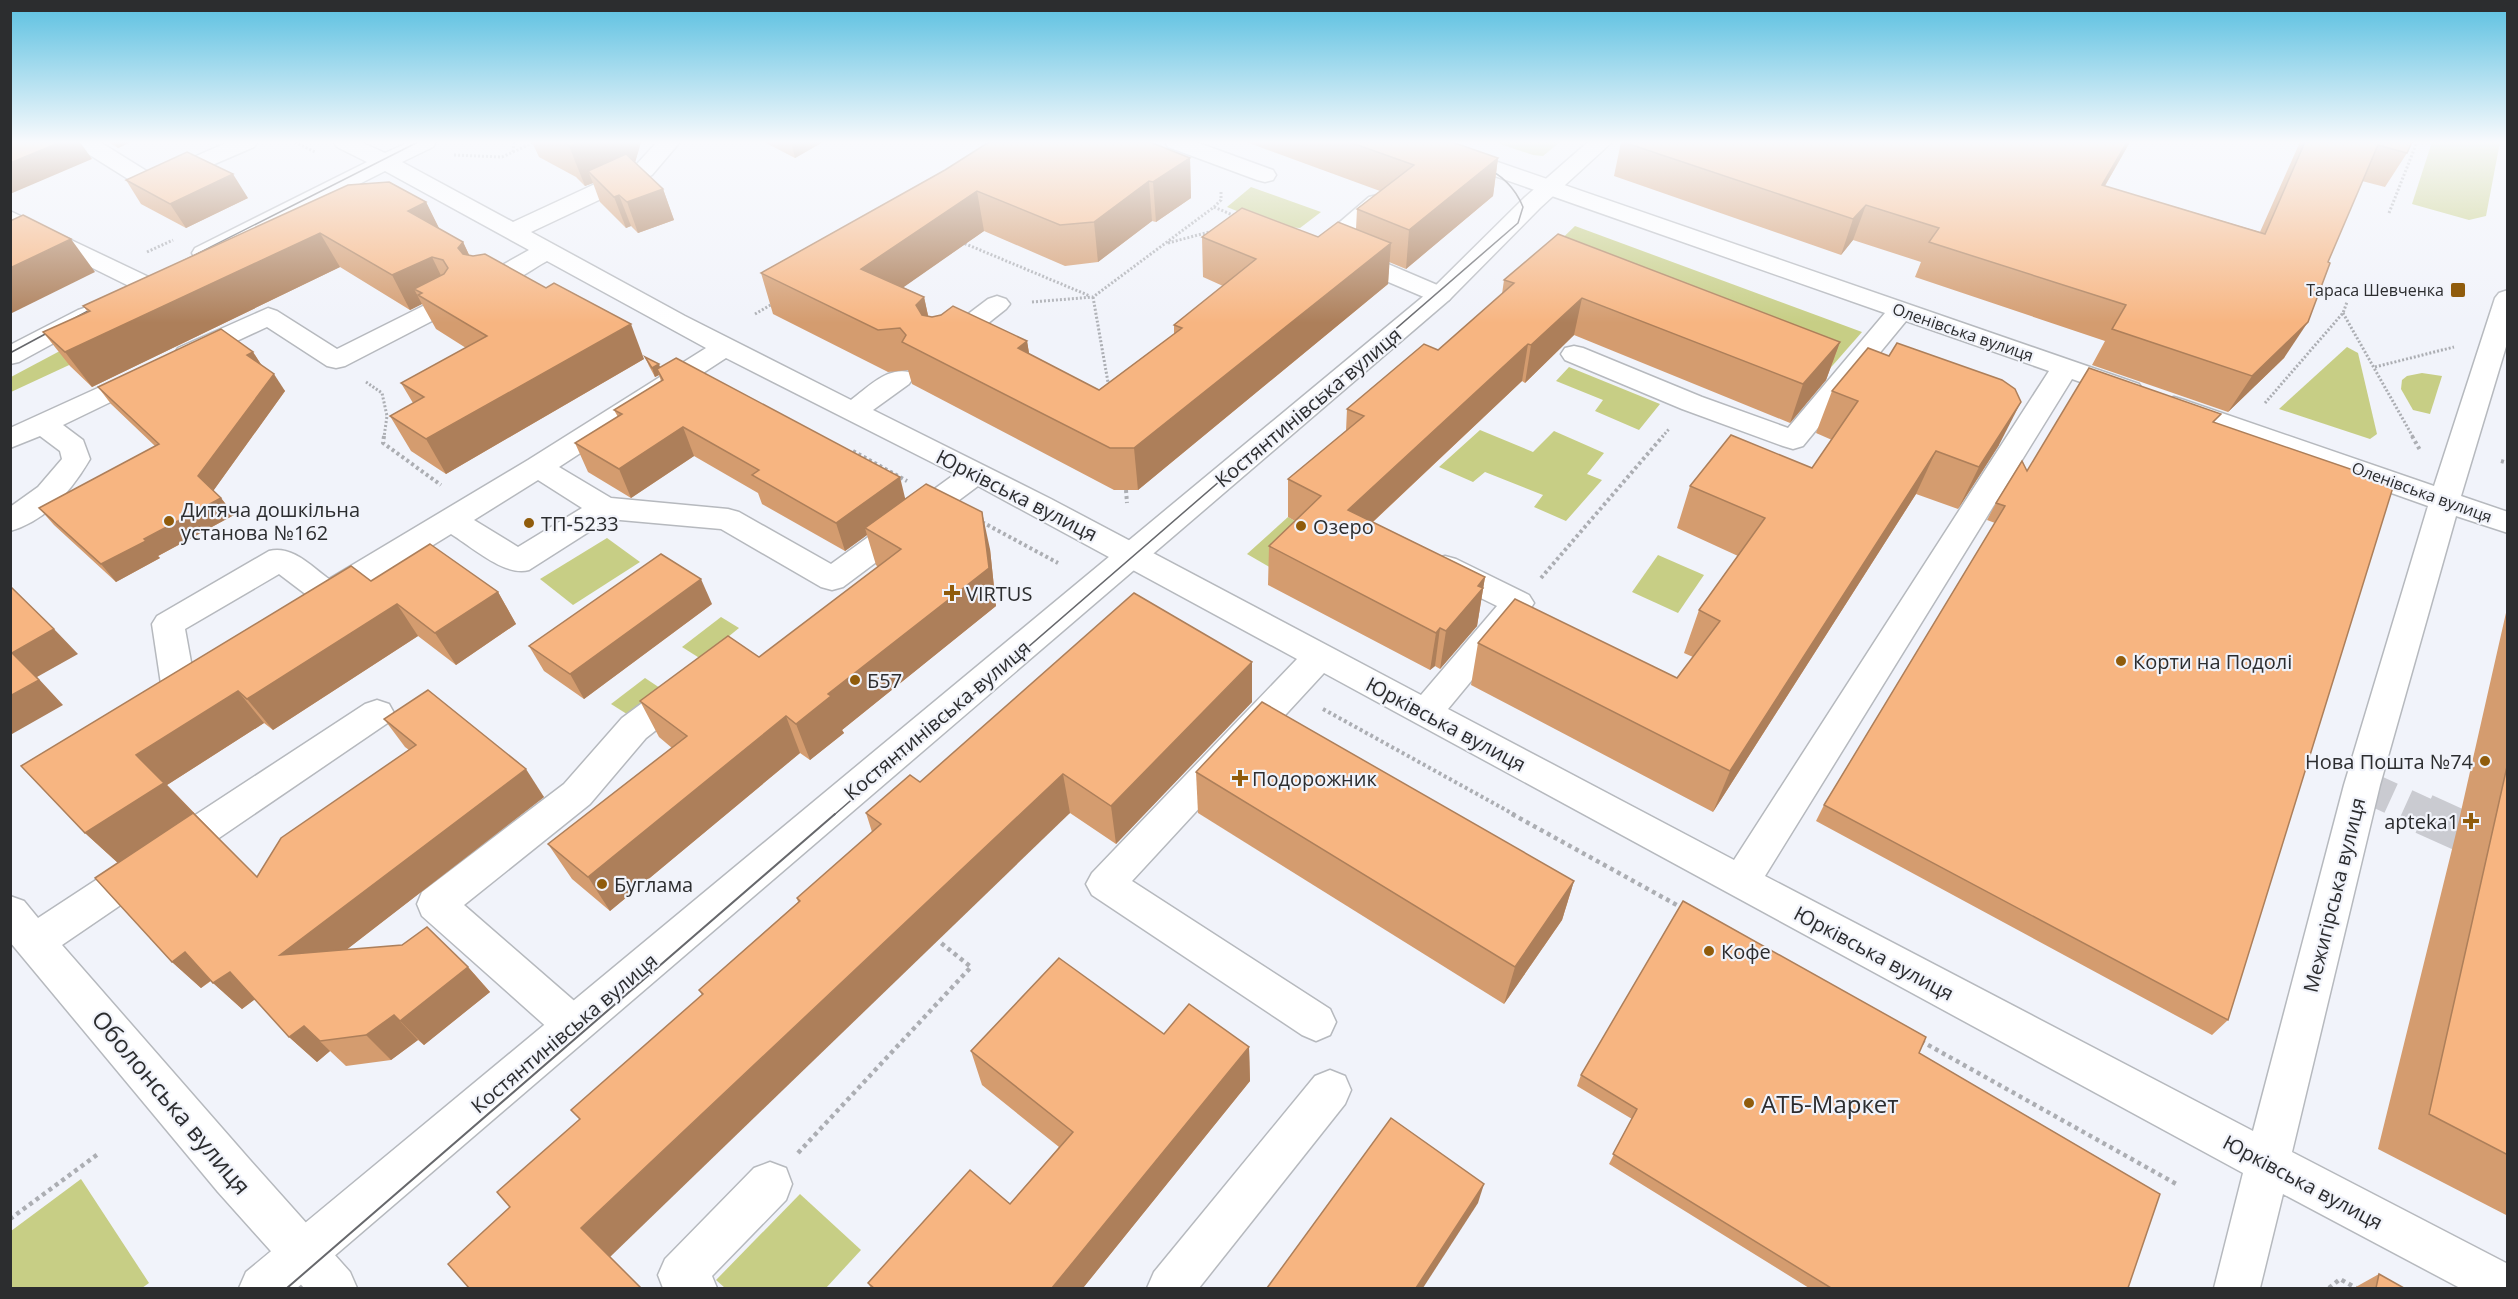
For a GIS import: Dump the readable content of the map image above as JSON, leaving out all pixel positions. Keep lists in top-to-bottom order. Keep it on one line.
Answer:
{"streets":{"street":["Оленівська вулиця","Костянтинівська вулиця","Юрківська вулиця","Межигірська вулиця","Оболонська вулиця"]},"crossings":[["Оленівська вулиця","Межигірська вулиця"],["Костянтинівська вулиця","Юрківська вулиця"],["Костянтинівська вулиця","Оболонська вулиця"],["Юрківська вулиця","Межигірська вулиця"]],"places":{"transit":["Тараса Шевченка"],"other":["Дитяча дошкільна установа №162","ТП-5233","Озеро","Корти на Подолі","Б57","Нова Пошта №74","Буглама","Кофе","АТБ-Маркет"],"health":["VIRTUS","Подорожник","apteka1"]}}
